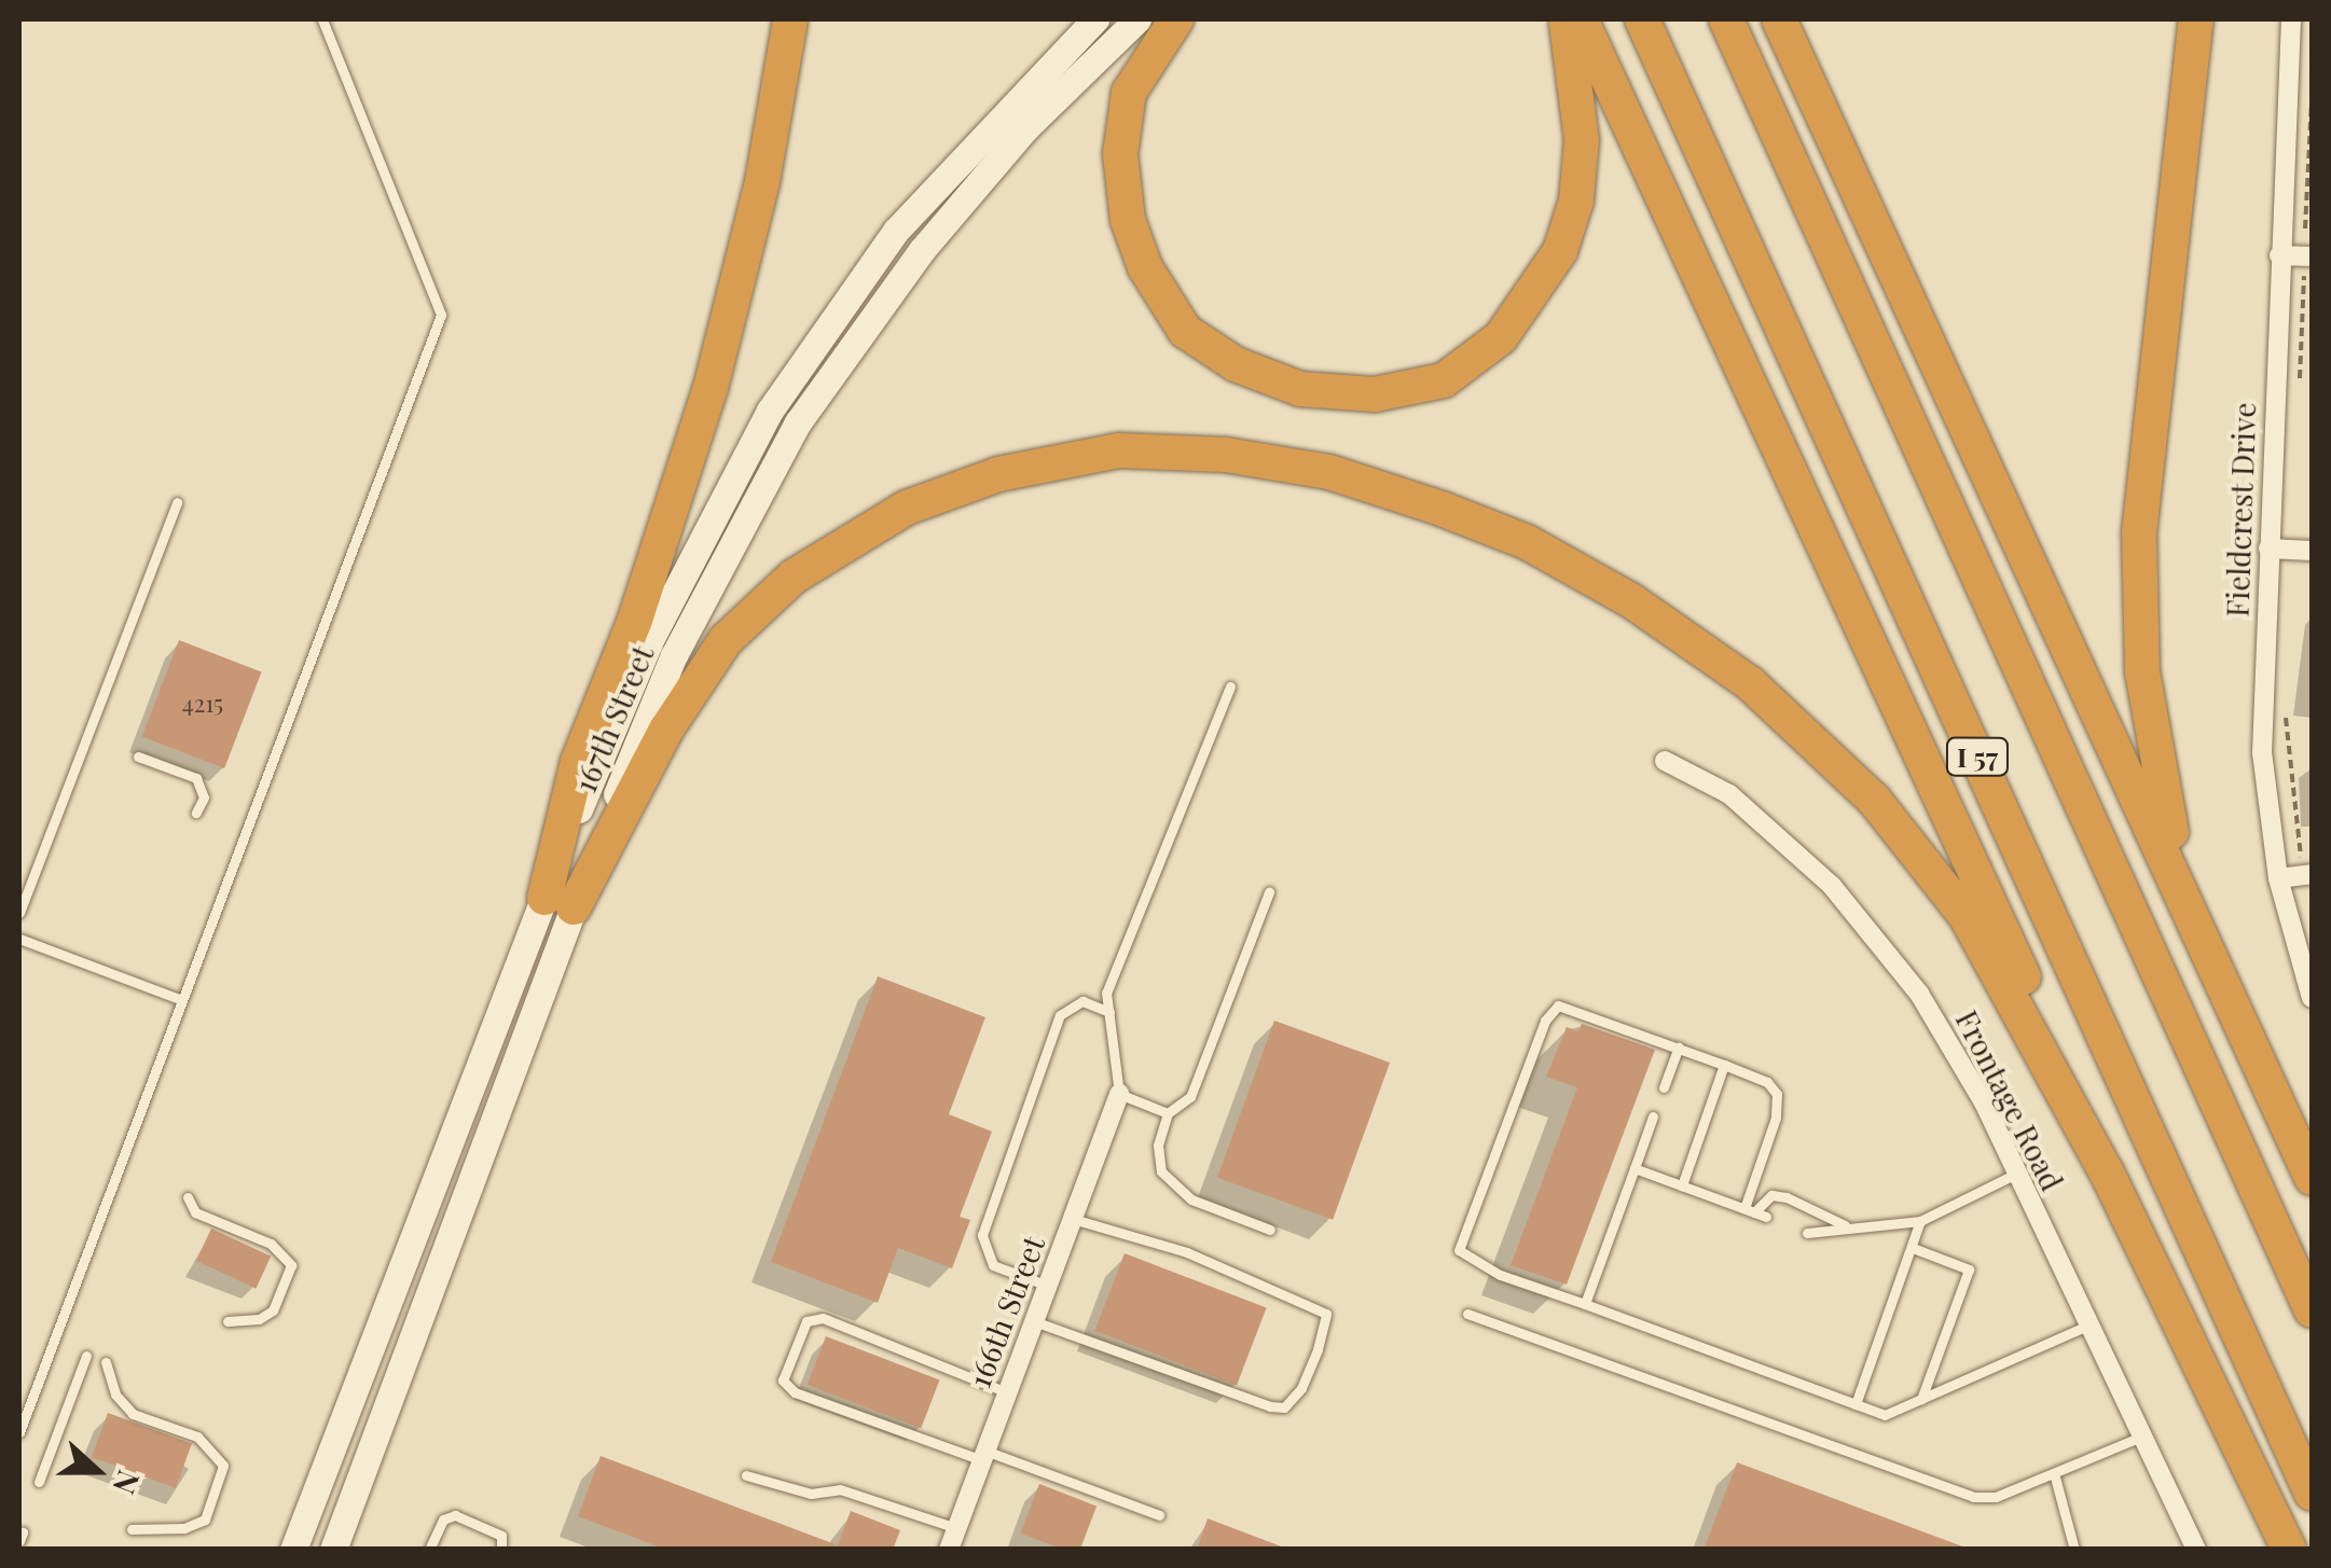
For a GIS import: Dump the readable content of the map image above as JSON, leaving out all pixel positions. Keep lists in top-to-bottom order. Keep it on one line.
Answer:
{"streets":{"highway":["I 57"],"main road":["167th Street"],"street":["Fieldcrest Drive","Frontage Road","166th Street"]},"house_numbers":["4215"],"north":"right"}
